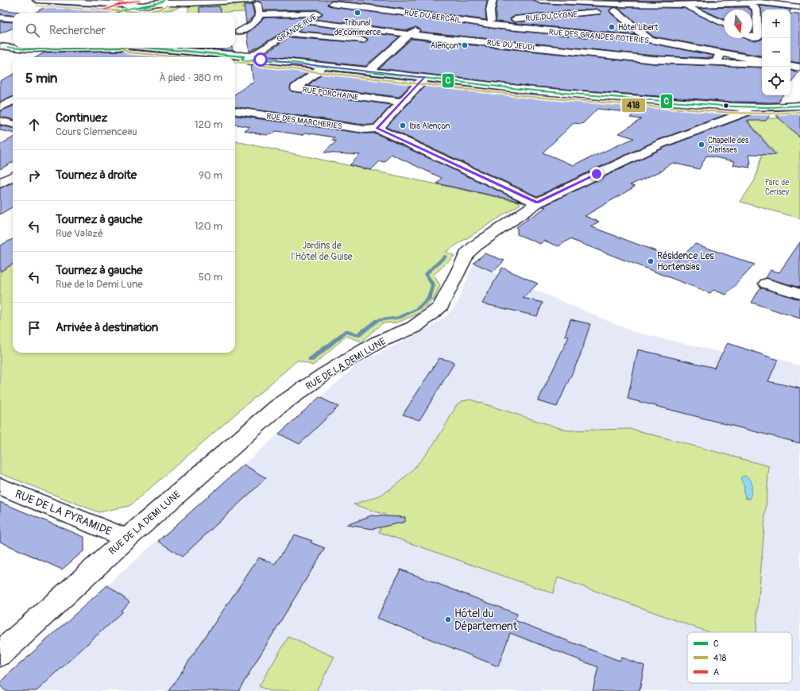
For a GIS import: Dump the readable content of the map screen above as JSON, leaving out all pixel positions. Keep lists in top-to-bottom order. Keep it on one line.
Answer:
{"streets":{"street":["RUE DU BERCAIL","RUE DU CYGNE","GRANDE RUE","RUE DES GRANDES POTERIES","RUE DU JEUDI","RUE PORCHAINE","RUE DES MARCHERIES","RUE DE LA DEMI LUNE","RUE DE LA PYRAMIDE"]},"crossings":[["RUE DU BERCAIL","RUE DU CYGNE"],["RUE DU BERCAIL","GRANDE RUE"],["RUE DU BERCAIL","RUE DES GRANDES POTERIES"],["RUE DU CYGNE","RUE DES GRANDES POTERIES"],["GRANDE RUE","RUE DU JEUDI"],["RUE DE LA DEMI LUNE","RUE DE LA PYRAMIDE"]],"parks":["Parc de Cerisey","Jardins de l'Hôtel de Guise"],"places":["Tribunal de commerce","Hôtel Libert","Alençon","Ibis Alençon","Chapelle des Clarisses","Résidence Les Hortensias","Hôtel du Département"],"lines":["transit line C","transit line A","transit line 418"],"legend":["C","418","A"],"north":"bottom","page":{"map_buttons":["+","−"],"search":"Rechercher","heading":["5 min","À pied · 380 m"],"list":[["Continuez","Cours Clemenceau","120 m"],["Tournez à droite","90 m"],["Tournez à gauche","Rue Valazé","120 m"],["Tournez à gauche","Rue de la Demi Lune","50 m"],"Arrivée à destination"]}}
